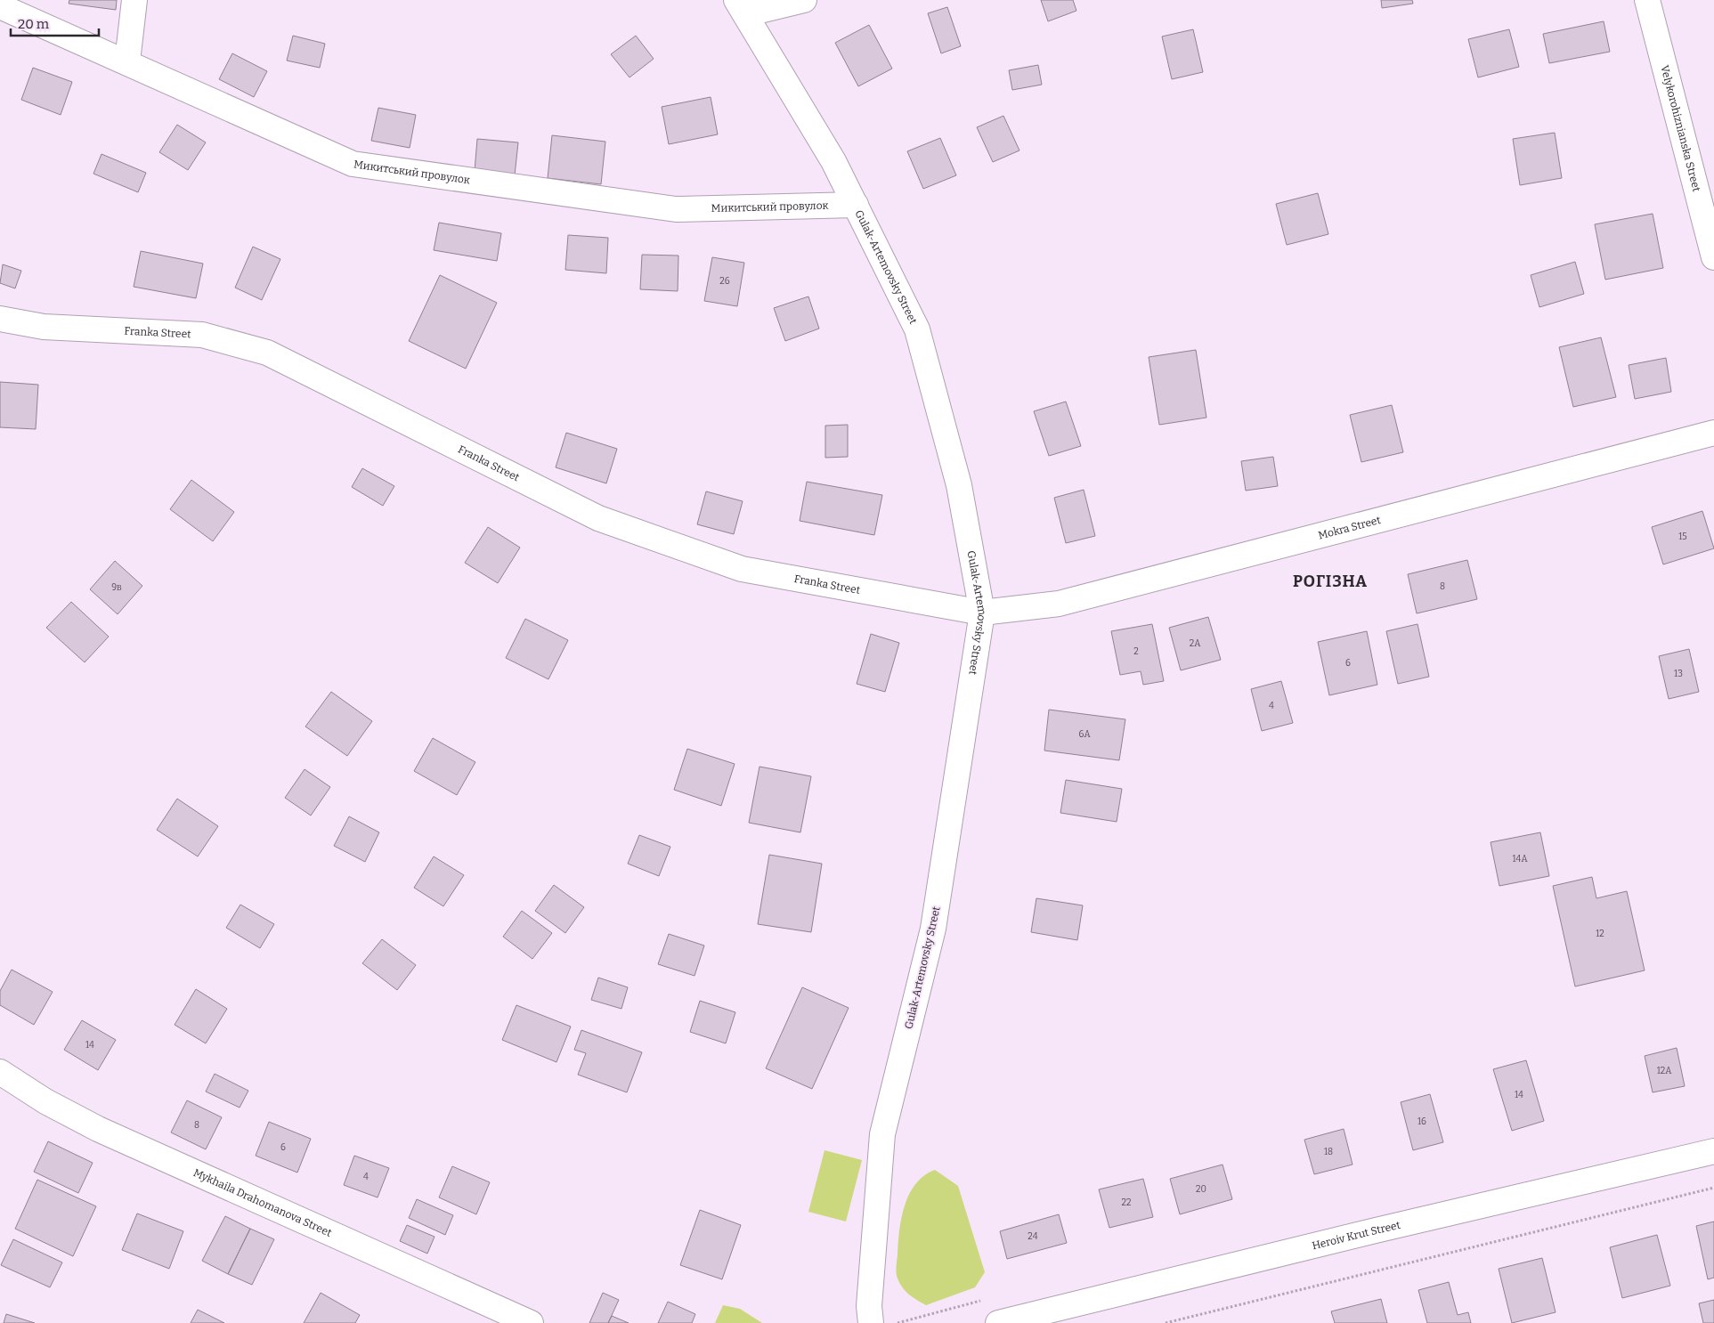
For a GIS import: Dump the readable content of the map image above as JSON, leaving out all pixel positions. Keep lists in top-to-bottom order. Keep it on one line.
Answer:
{"streets":{"street":["Velykorohiznianska Street","Микитський провулок","Gulak-Artemovsky Street","Franka Street","Mokra Street","Mykhaila Drahomanova Street","Heroiv Krut Street"]},"crossings":[["Микитський провулок","Gulak-Artemovsky Street"],["Gulak-Artemovsky Street","Franka Street"],["Gulak-Artemovsky Street","Mokra Street"],["Franka Street","Mokra Street"]],"districts":["РОГІЗНА"],"house_numbers":["26","15","8","9в","2А","2","6","13","4","6А","14А","12","14","12А","14","16","8","6","18","4","20","22","24"],"scale_bar":"20 m"}
